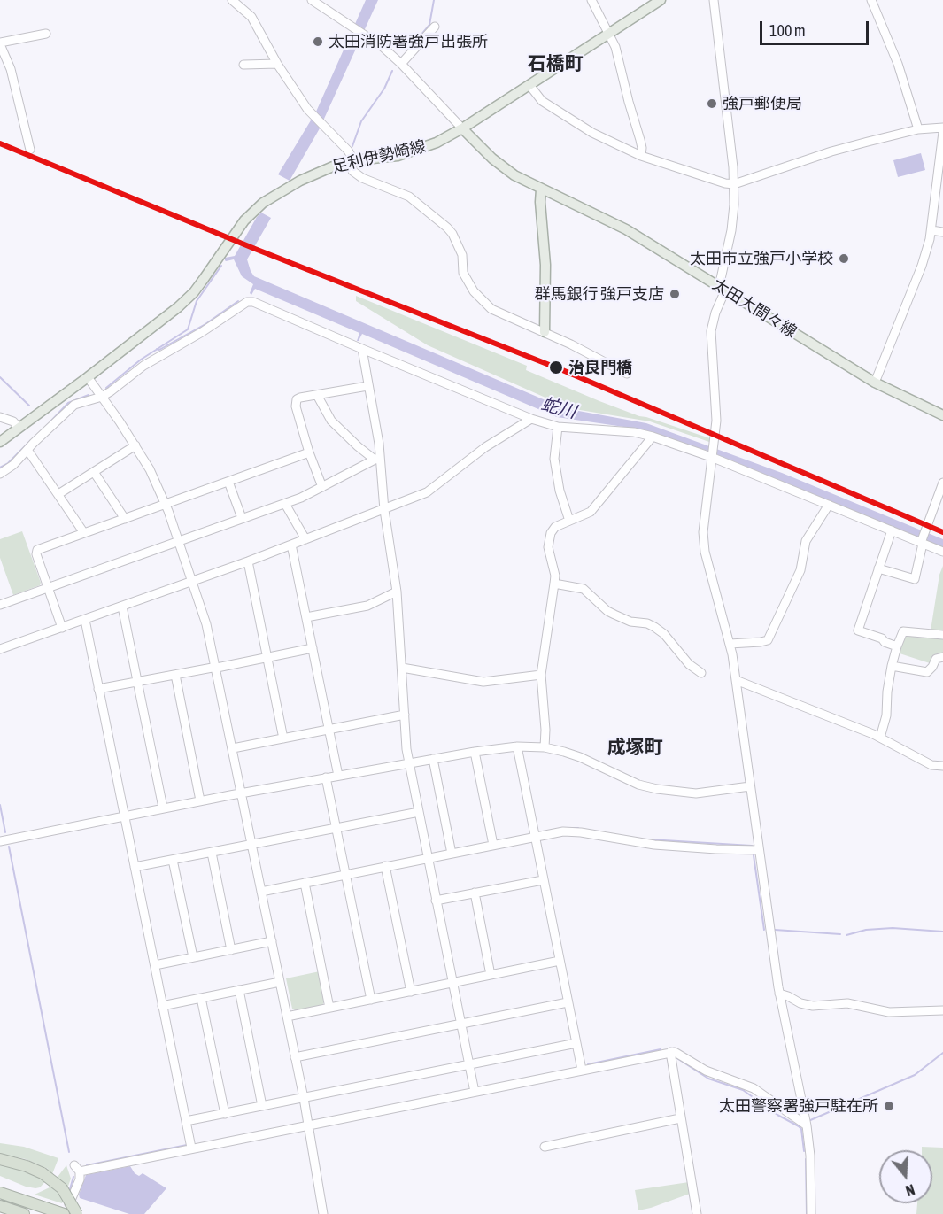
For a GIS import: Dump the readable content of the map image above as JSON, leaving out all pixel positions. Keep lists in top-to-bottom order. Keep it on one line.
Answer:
{"streets":{"main road":["足利伊勢崎線","太田大間々線"]},"crossings":[["足利伊勢崎線","太田大間々線"]],"districts":["石橋町","成塚町"],"water":["蛇川"],"places":["太田消防署強戸出張所","強戸郵便局","太田市立強戸小学校","群馬銀行 強戸支店","治良門橋","太田警察署強戸駐在所"],"scale_bar":"100 m","north":"bottom"}
